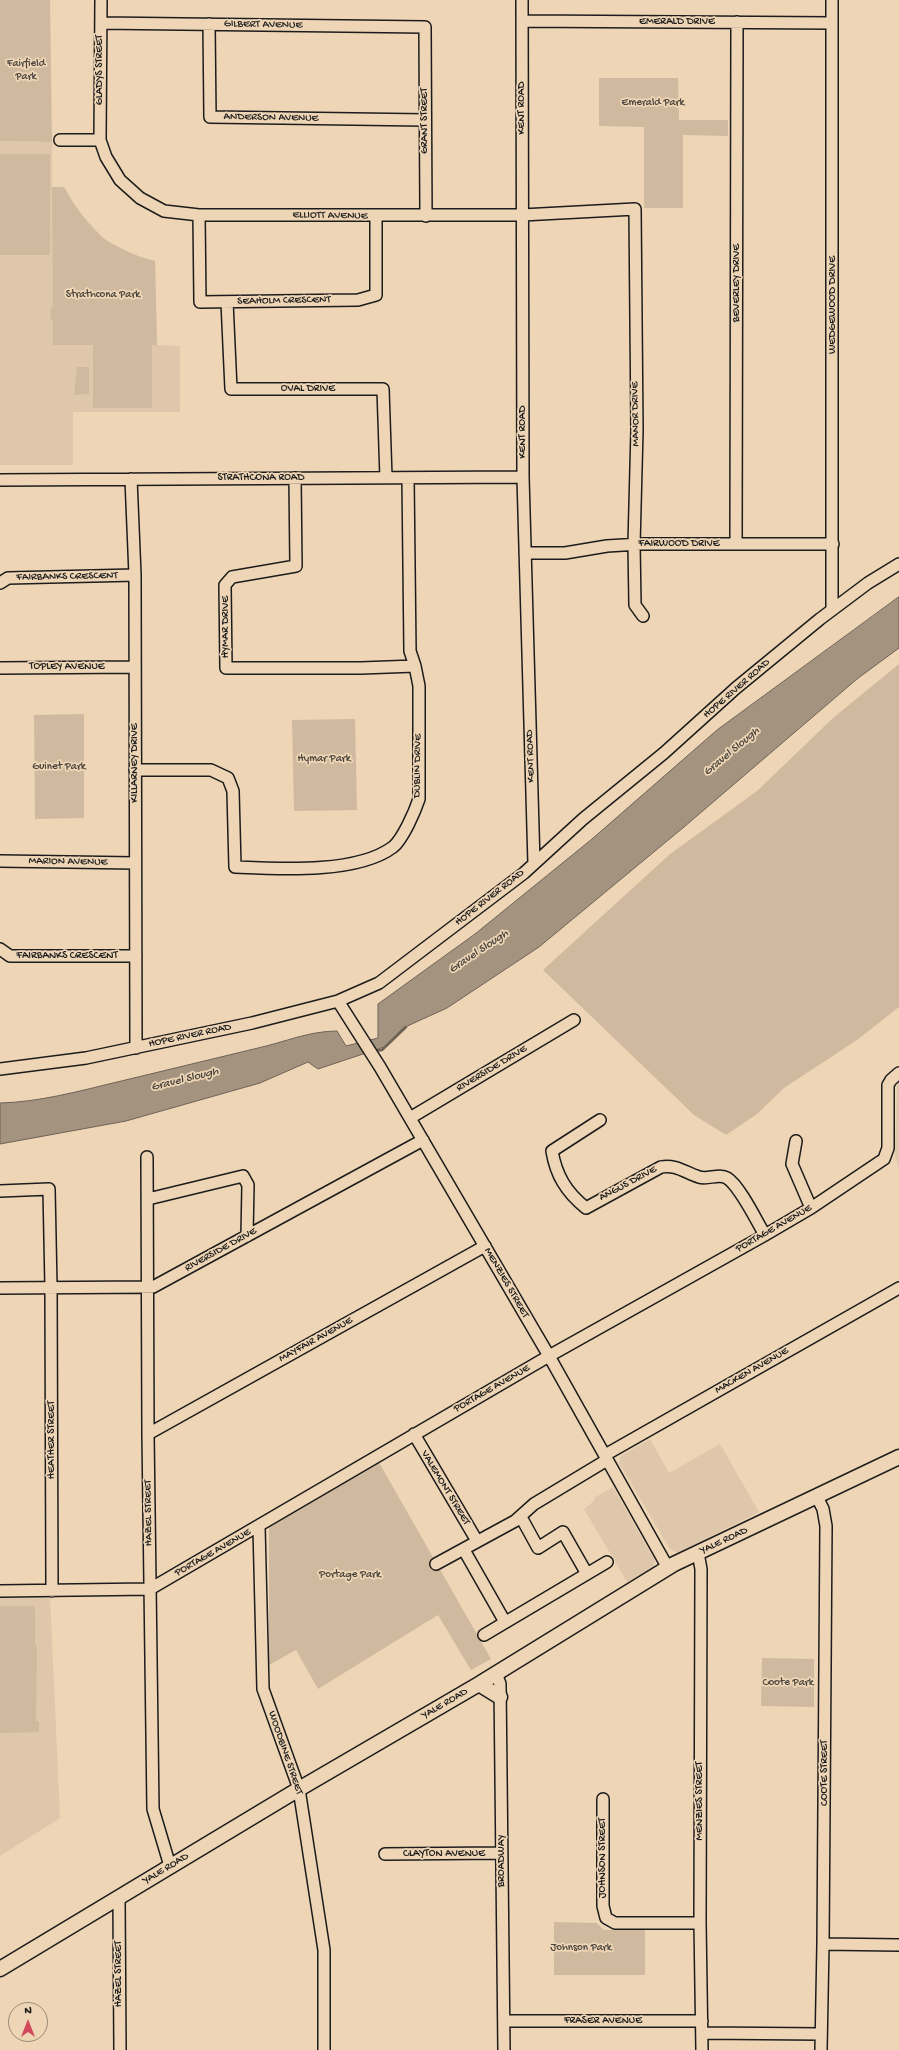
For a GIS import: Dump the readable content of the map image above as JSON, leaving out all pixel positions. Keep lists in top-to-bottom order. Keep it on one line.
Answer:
{"streets":{"main road":["YALE ROAD"],"street":["EMERALD DRIVE","GILBERT AVENUE","GLADYS STREET","KENT ROAD","ANDERSON AVENUE","GRANT STREET","ELLIOTT AVENUE","BEVERLEY DRIVE","SEAHOLM CRESCENT","WEDGEWOOD DRIVE","OVAL DRIVE","MANOR DRIVE","STRATHCONA ROAD","FAIRWOOD DRIVE","FAIRBANKS CRESCENT","HYMAR DRIVE","TOPLEY AVENUE","HOPE RIVER ROAD","KILLARNEY DRIVE","DUBLIN DRIVE","MARION AVENUE","RIVERSIDE DRIVE","ANGUS DRIVE","PORTAGE AVENUE","MENZIES STREET","MAYFAIR AVENUE","MACKEN AVENUE","HEATHER STREET","VALEMONT STREET","HAZEL STREET","WOODBINE STREET","COOTE STREET","CLAYTON AVENUE","JOHNSON STREET","BROADWAY","FRASER AVENUE"]},"crossings":[["EMERALD DRIVE","KENT ROAD"],["EMERALD DRIVE","BEVERLEY DRIVE"],["EMERALD DRIVE","WEDGEWOOD DRIVE"],["GILBERT AVENUE","GLADYS STREET"],["GILBERT AVENUE","ANDERSON AVENUE"],["GILBERT AVENUE","GRANT STREET"],["GLADYS STREET","ELLIOTT AVENUE"],["KENT ROAD","ELLIOTT AVENUE"],["KENT ROAD","STRATHCONA ROAD"],["KENT ROAD","FAIRWOOD DRIVE"],["KENT ROAD","HOPE RIVER ROAD"],["ANDERSON AVENUE","GRANT STREET"],["GRANT STREET","ELLIOTT AVENUE"],["ELLIOTT AVENUE","SEAHOLM CRESCENT"],["ELLIOTT AVENUE","MANOR DRIVE"],["BEVERLEY DRIVE","FAIRWOOD DRIVE"],["SEAHOLM CRESCENT","OVAL DRIVE"],["WEDGEWOOD DRIVE","FAIRWOOD DRIVE"],["WEDGEWOOD DRIVE","HOPE RIVER ROAD"],["OVAL DRIVE","STRATHCONA ROAD"],["MANOR DRIVE","FAIRWOOD DRIVE"],["STRATHCONA ROAD","HYMAR DRIVE"],["STRATHCONA ROAD","KILLARNEY DRIVE"],["STRATHCONA ROAD","DUBLIN DRIVE"],["FAIRBANKS CRESCENT","KILLARNEY DRIVE"],["HYMAR DRIVE","DUBLIN DRIVE"],["TOPLEY AVENUE","KILLARNEY DRIVE"],["HOPE RIVER ROAD","KILLARNEY DRIVE"],["HOPE RIVER ROAD","MENZIES STREET"],["KILLARNEY DRIVE","DUBLIN DRIVE"],["KILLARNEY DRIVE","MARION AVENUE"],["RIVERSIDE DRIVE","MENZIES STREET"],["RIVERSIDE DRIVE","HEATHER STREET"],["RIVERSIDE DRIVE","HAZEL STREET"],["ANGUS DRIVE","PORTAGE AVENUE"],["PORTAGE AVENUE","MENZIES STREET"],["PORTAGE AVENUE","HEATHER STREET"],["PORTAGE AVENUE","VALEMONT STREET"],["PORTAGE AVENUE","HAZEL STREET"],["PORTAGE AVENUE","WOODBINE STREET"],["MENZIES STREET","MAYFAIR AVENUE"],["MENZIES STREET","MACKEN AVENUE"],["MENZIES STREET","YALE ROAD"],["MENZIES STREET","JOHNSON STREET"],["MENZIES STREET","FRASER AVENUE"],["MAYFAIR AVENUE","HAZEL STREET"],["MACKEN AVENUE","VALEMONT STREET"],["HAZEL STREET","YALE ROAD"],["YALE ROAD","WOODBINE STREET"],["YALE ROAD","COOTE STREET"],["YALE ROAD","BROADWAY"],["CLAYTON AVENUE","BROADWAY"],["BROADWAY","FRASER AVENUE"]],"water":["Gravel Slough"],"parks":["Fairfield Park","Emerald Park","Strathcona Park","Hymar Park","Guinet Park","Portage Park","Coote Park","Johnson Park"],"north":"top"}
